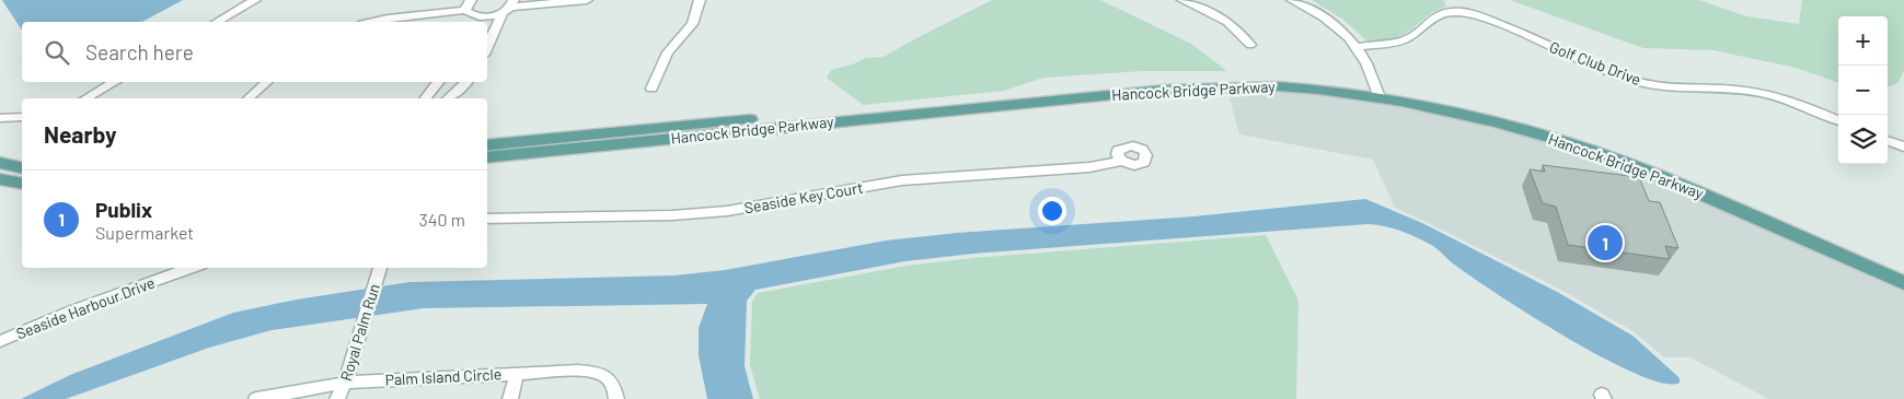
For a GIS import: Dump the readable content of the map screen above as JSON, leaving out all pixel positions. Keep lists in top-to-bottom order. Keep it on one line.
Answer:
{"streets":{"main road":["Hancock Bridge Parkway"],"street":["Golf Club Drive","Seaside Key Court","Seaside Harbour Drive","Royal Palm Run","Palm Island Circle"]},"crossings":[["Royal Palm Run","Palm Island Circle"]],"page":{"map_buttons":["+","−"],"search":"Search here","heading":"Nearby","list":[{"mark":"1","name":"Publix","note":"Supermarket","value":"340 m"}],"pins":"1"}}
